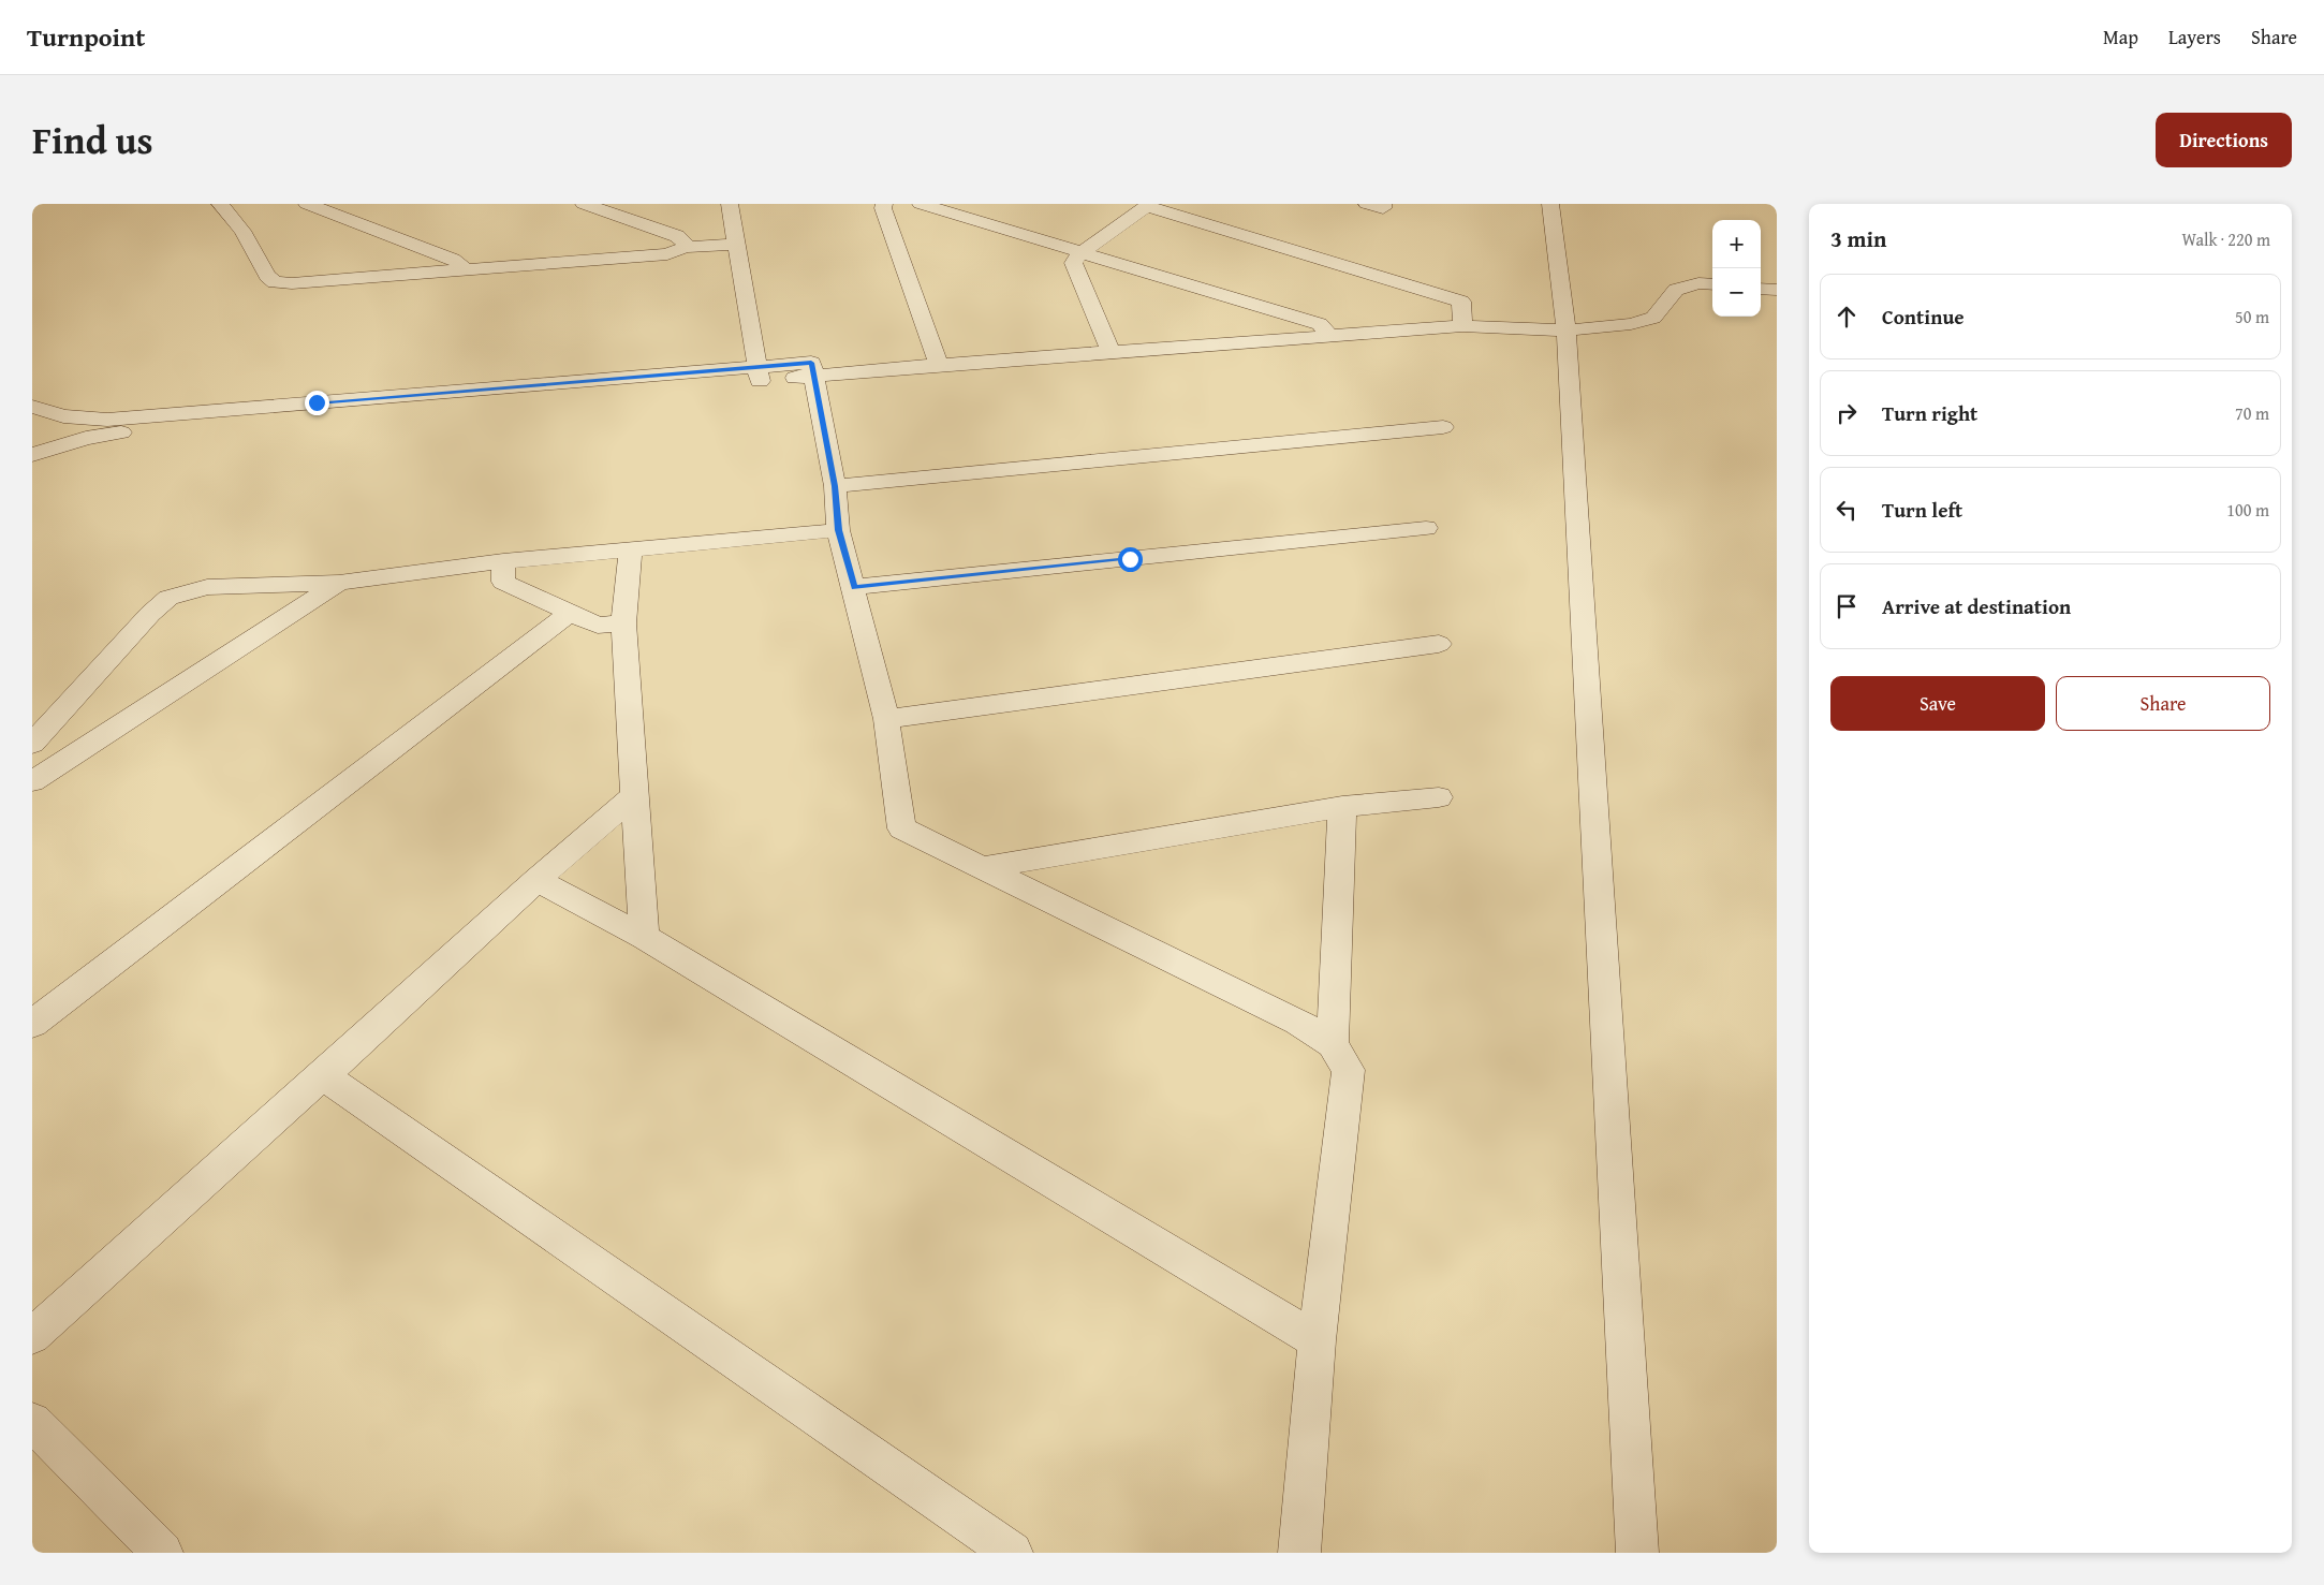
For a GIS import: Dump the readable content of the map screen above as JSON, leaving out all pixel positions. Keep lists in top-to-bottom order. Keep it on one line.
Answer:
{"page":{"header":"Turnpoint","nav":["Map","Layers","Share"],"title":"Find us","buttons":["Directions",["Save","Share"]],"heading":["3 min","Walk · 220 m"],"map_buttons":["+","−"],"list":[["Continue","50 m"],["Turn right","70 m"],["Turn left","100 m"],"Arrive at destination"]}}
